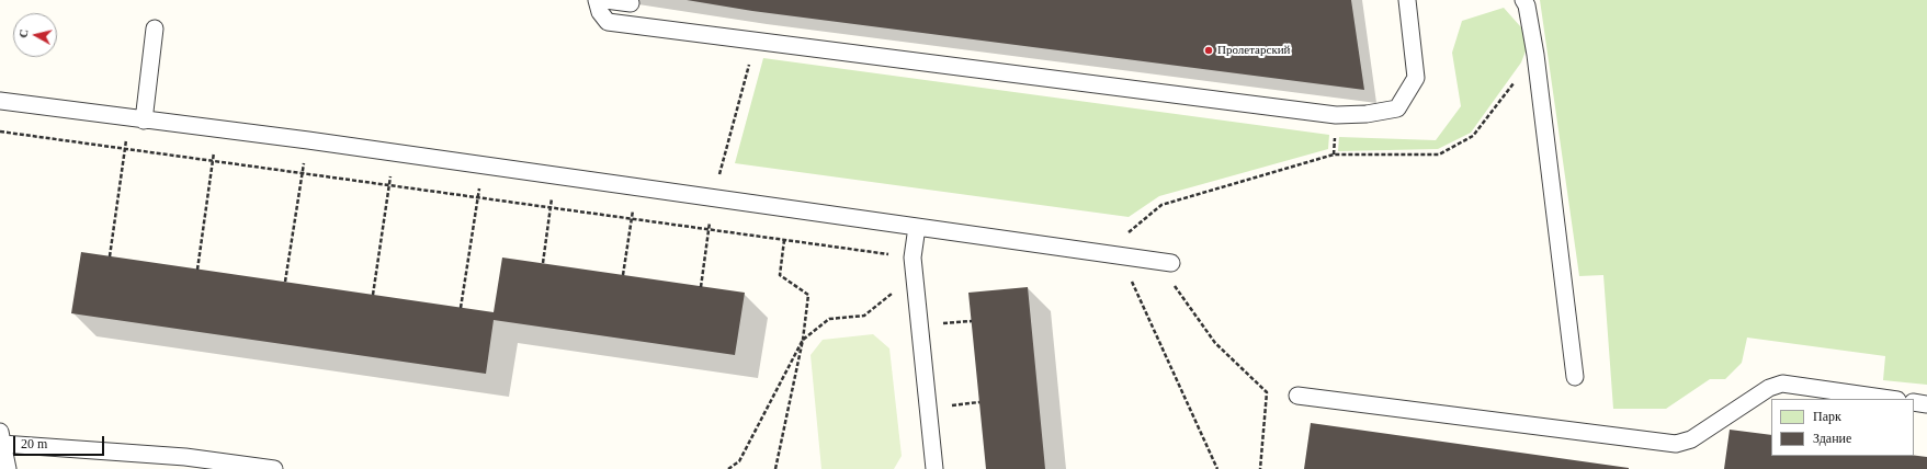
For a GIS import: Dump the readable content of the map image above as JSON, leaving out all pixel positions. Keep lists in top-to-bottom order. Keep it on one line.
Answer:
{"places":["Пролетарский"],"legend":["Парк","Здание"],"scale_bar":"20 m","north":"left"}
